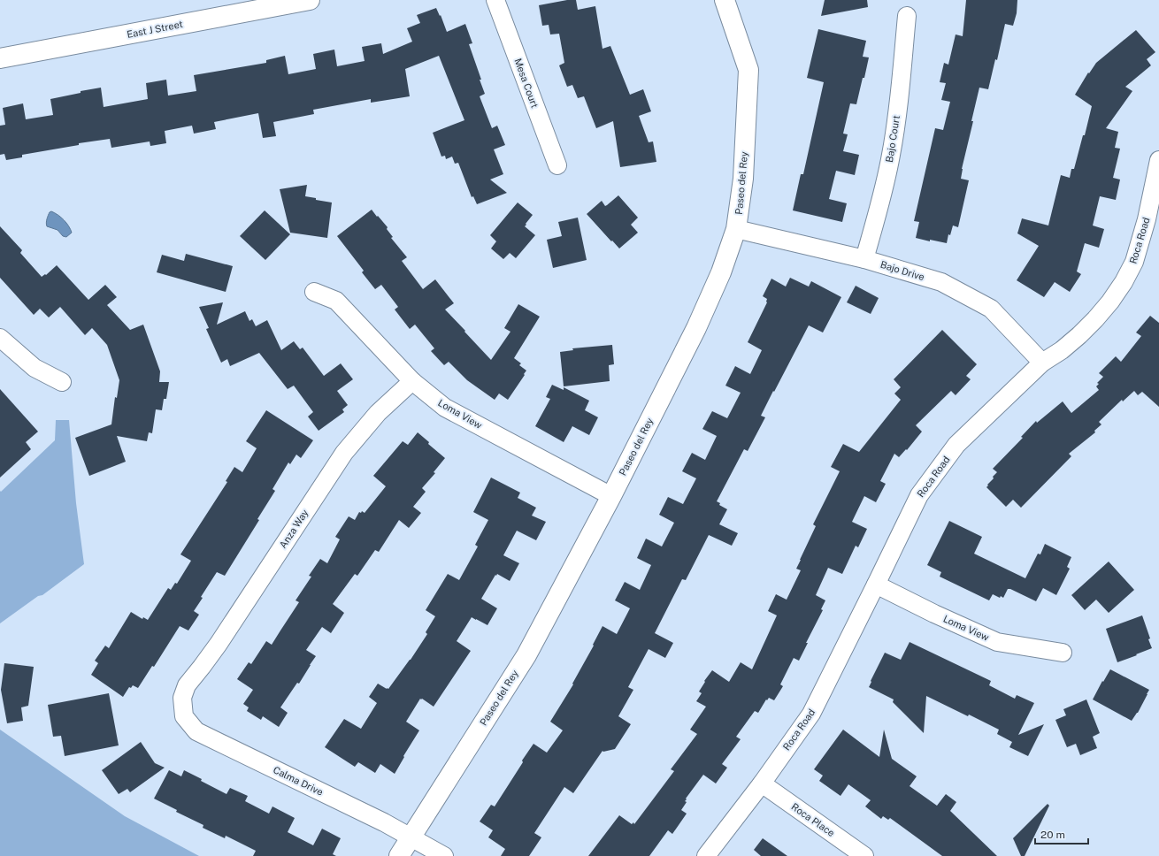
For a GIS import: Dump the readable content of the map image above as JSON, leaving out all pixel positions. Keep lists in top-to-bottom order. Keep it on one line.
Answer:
{"streets":{"main road":["East J Street","Paseo del Rey"],"street":["Mesa Court","Bajo Court","Roca Road","Bajo Drive","Loma View","Anza Way","Calma Drive","Roca Place"]},"crossings":[["Bajo Court","Bajo Drive"],["Paseo del Rey","Bajo Drive"],["Paseo del Rey","Loma View"],["Paseo del Rey","Calma Drive"],["Roca Road","Bajo Drive"],["Roca Road","Loma View"],["Roca Road","Roca Place"],["Loma View","Anza Way"],["Anza Way","Calma Drive"]],"scale_bar":"20 m"}
